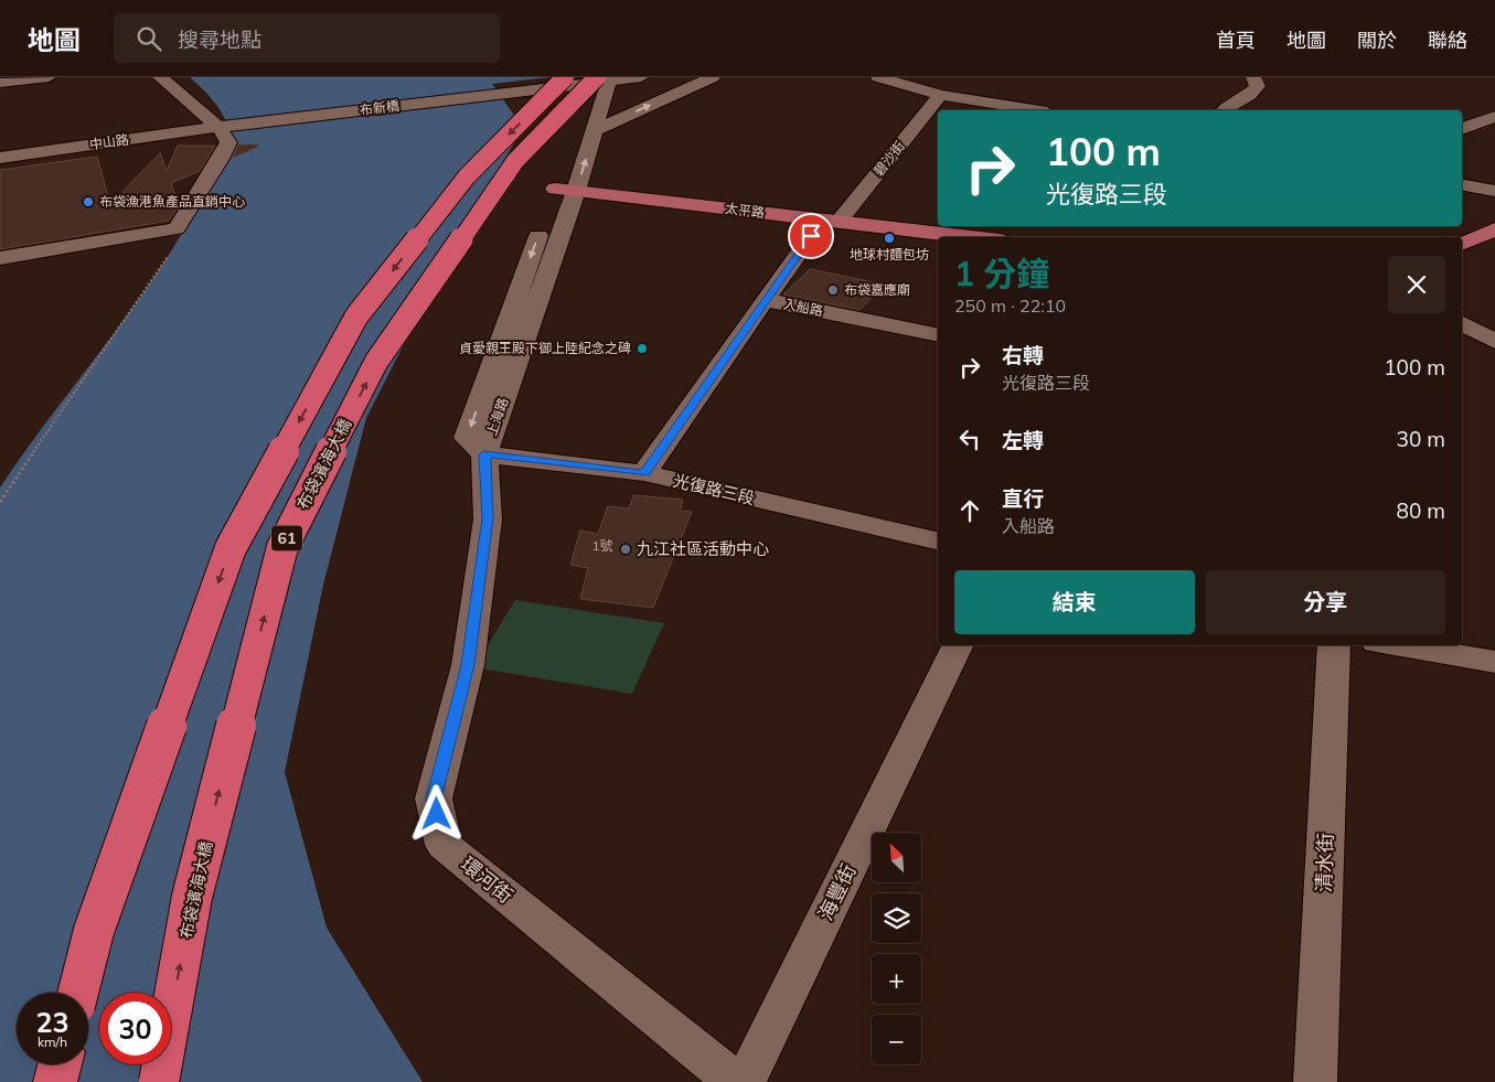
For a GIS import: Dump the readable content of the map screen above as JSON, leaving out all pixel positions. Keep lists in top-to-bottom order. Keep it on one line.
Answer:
{"streets":{"highway":["布袋濱海大橋","61"],"main road":["太平路"],"street":["布新橋","中山路","碧沙街","入船路","上海路","光復路三段","清水街","環河街","海豐街"]},"crossings":[["布新橋","中山路"],["碧沙街","太平路"],["碧沙街","入船路"],["太平路","入船路"],["太平路","上海路"],["上海路","布袋濱海大橋"],["上海路","光復路三段"],["上海路","環河街"],["光復路三段","環河街"]],"places":["布袋漁港魚產品直銷中心","地球村麵包坊","布袋嘉應廟","貞愛親王殿下御上陸紀念之碑","九江社區活動中心"],"house_numbers":["1號"],"north":"top left","page":{"header":"地圖","search":"搜尋地點","nav":["首頁","地圖","關於","聯絡"],"turn":["100 m","光復路三段"],"heading":["1 分鐘","250 m · 22:10"],"list":[{"name":"右轉","note":"光復路三段","value":"100 m"},{"name":"左轉","value":"30 m"},{"name":"直行","note":"入船路","value":"80 m"}],"buttons":["結束","分享"],"map_buttons":["+","−"],"speed":"23 km/h","limit":"30"}}
